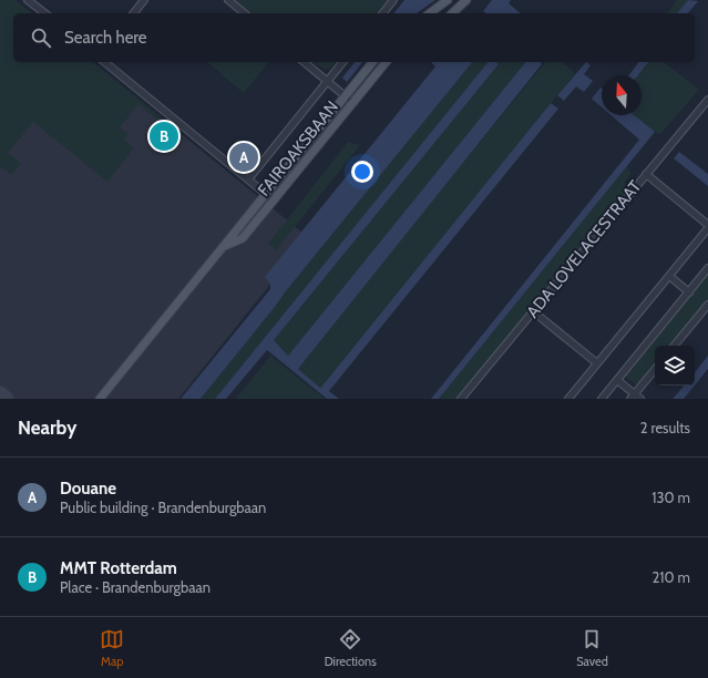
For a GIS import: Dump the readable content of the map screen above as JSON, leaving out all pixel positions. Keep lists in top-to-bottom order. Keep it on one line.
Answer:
{"streets":{"main road":["FAIROAKSBAAN"],"street":["ADA LOVELACESTRAAT"]},"north":"top","page":{"search":"Search here","pins":["B","A"],"heading":["Nearby","2 results"],"list":[{"mark":"A","name":"Douane","note":"Public building · Brandenburgbaan","value":"130 m"},{"mark":"B","name":"MMT Rotterdam","note":"Place · Brandenburgbaan","value":"210 m"}],"nav":["Map","Directions","Saved"]}}
